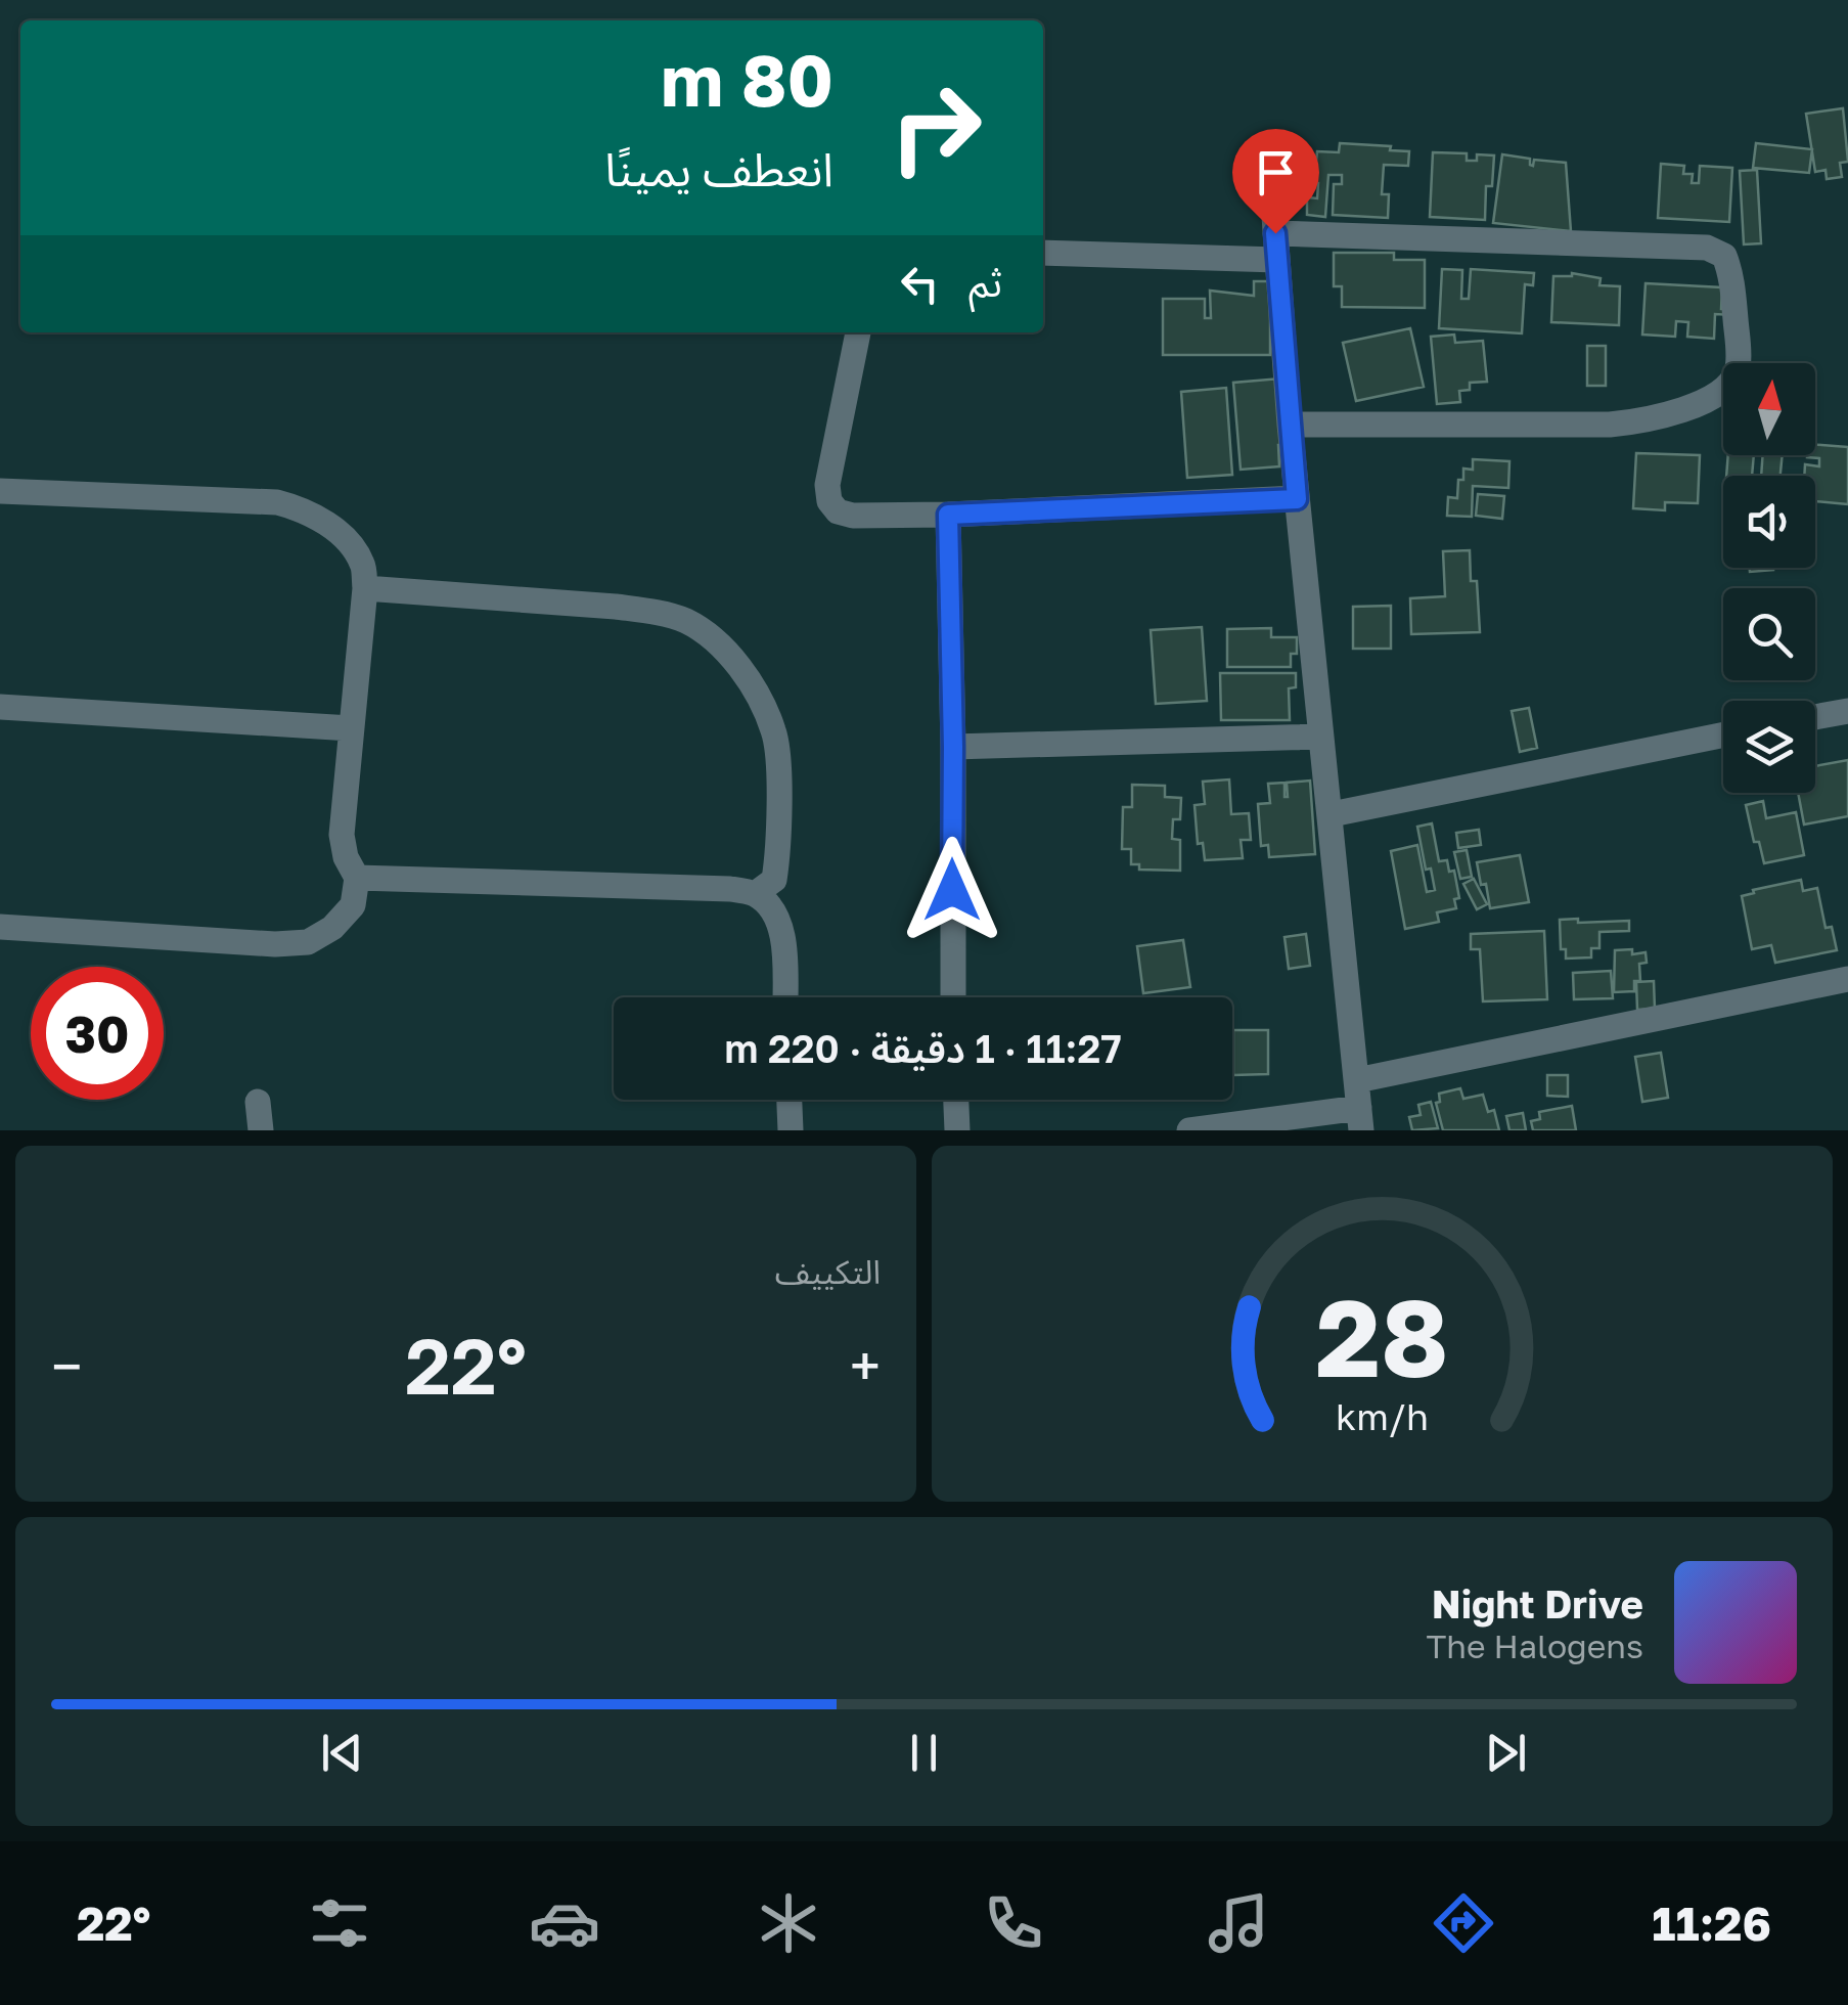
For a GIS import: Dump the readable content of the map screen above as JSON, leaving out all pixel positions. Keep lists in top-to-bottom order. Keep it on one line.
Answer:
{"north":"top","page":{"turn":["80 m","انعطف يمينًا"],"then":"ثم","limit":"30","trip":"11:27 · 1 دقيقة · 220 m","tile":"التكييف","heat":["−","22°","+"],"song":["Night Drive","The Halogens"],"tabs":["11:26","22°"],"gauge":["28","km/h"]}}
